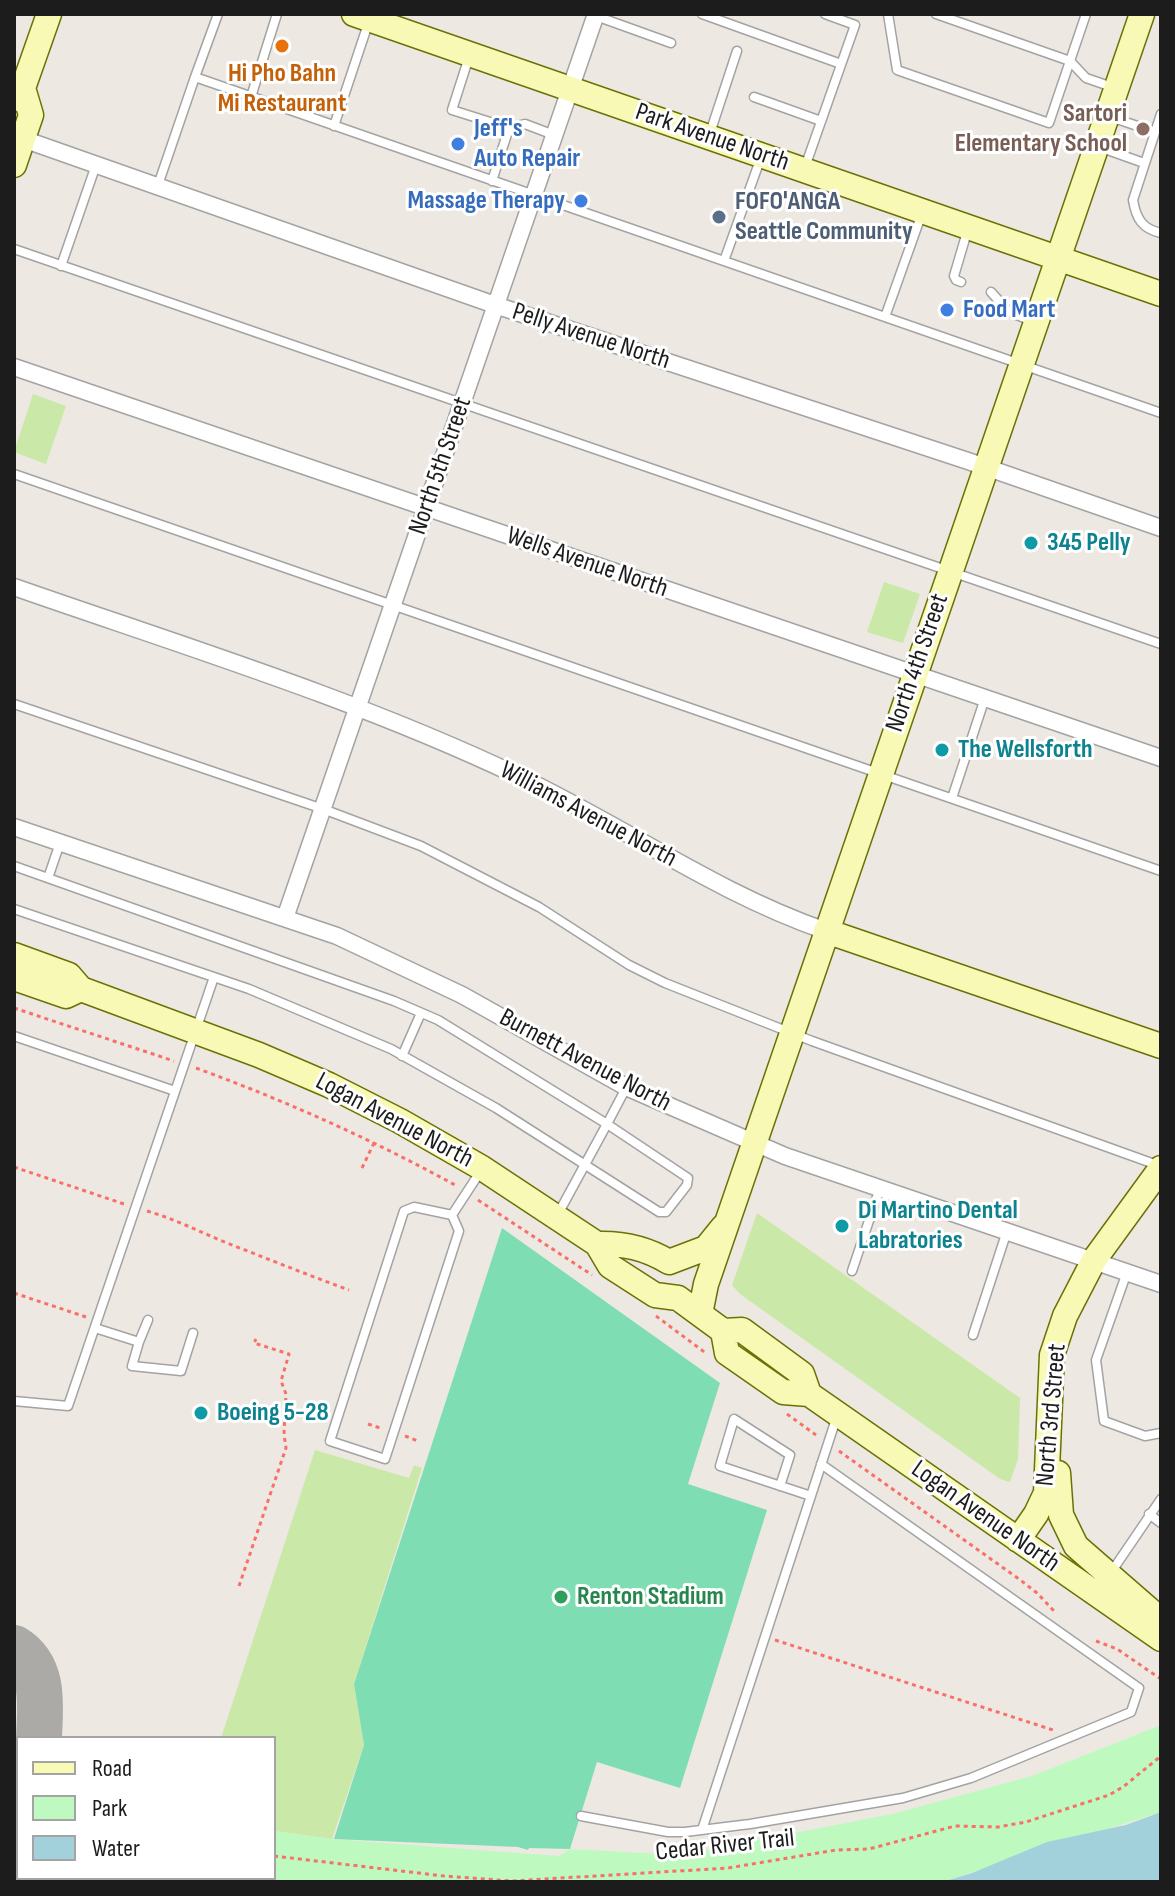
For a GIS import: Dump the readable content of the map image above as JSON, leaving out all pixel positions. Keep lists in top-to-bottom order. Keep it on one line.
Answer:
{"streets":{"main road":["Park Avenue North","North 4th Street","Williams Avenue North","Logan Avenue North","North 3rd Street"],"street":["Pelly Avenue North","North 5th Street","Wells Avenue North","Burnett Avenue North"],"path":["Cedar River Trail"]},"crossings":[["Park Avenue North","North 5th Street"],["Park Avenue North","North 4th Street"],["Pelly Avenue North","North 5th Street"],["Pelly Avenue North","North 4th Street"],["North 5th Street","Wells Avenue North"],["North 5th Street","Williams Avenue North"],["North 5th Street","Burnett Avenue North"],["Wells Avenue North","North 4th Street"],["North 4th Street","Williams Avenue North"],["North 4th Street","Burnett Avenue North"],["North 4th Street","Logan Avenue North"],["Burnett Avenue North","North 3rd Street"],["Logan Avenue North","North 3rd Street"]],"places":["Hi Pho Bahn Mi Restaurant","Sartori Elementary School","Jeff's Auto Repair","Massage Therapy","FOFO'ANGA Seattle Community","Food Mart","345 Pelly","The Wellsforth","Di Martino Dental Labratories","Boeing 5-28","Renton Stadium"],"legend":["Road","Park","Water"]}
